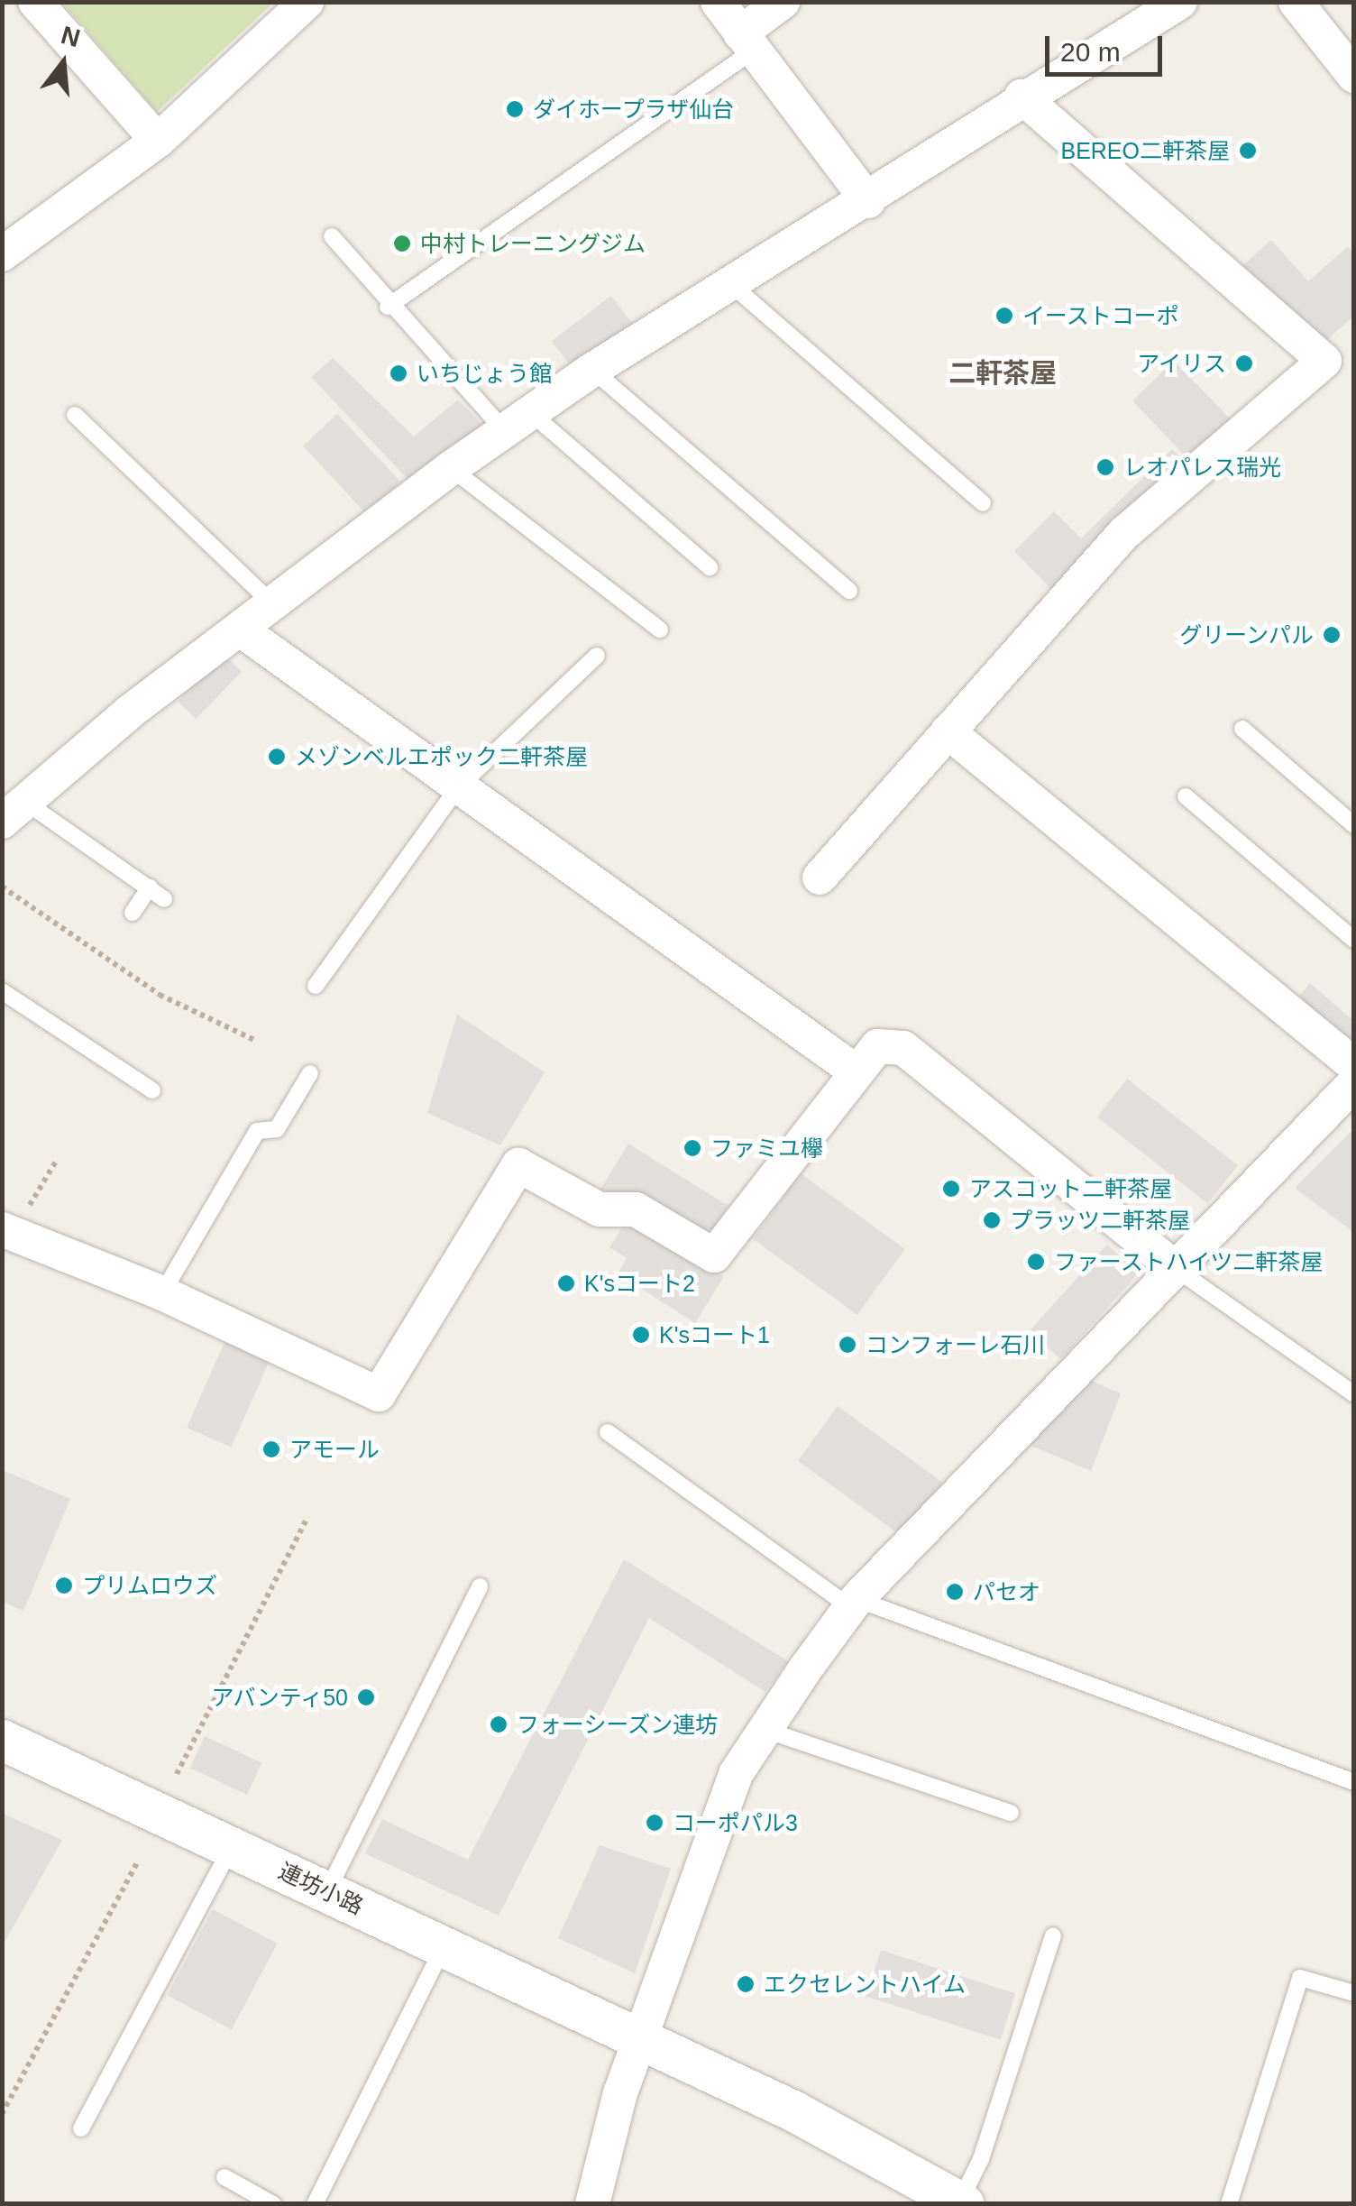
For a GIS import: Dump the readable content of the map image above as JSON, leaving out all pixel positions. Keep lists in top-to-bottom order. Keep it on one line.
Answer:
{"streets":{"street":["連坊小路"]},"districts":["二軒茶屋"],"places":["ダイホープラザ仙台","BEREO二軒茶屋","中村トレーニングジム","イーストコーポ","アイリス","いちじょう館","レオパレス瑞光","グリーンパル","メゾンベルエポック二軒茶屋","ファミユ欅","アスコット二軒茶屋","プラッツ二軒茶屋","ファーストハイツ二軒茶屋","K'sコート2","K'sコート1","コンフォーレ石川","アモール","プリムロウズ","パセオ","アバンティ50","フォーシーズン連坊","コーポパル3","エクセレントハイム"],"scale_bar":"20 m","north":"top"}
